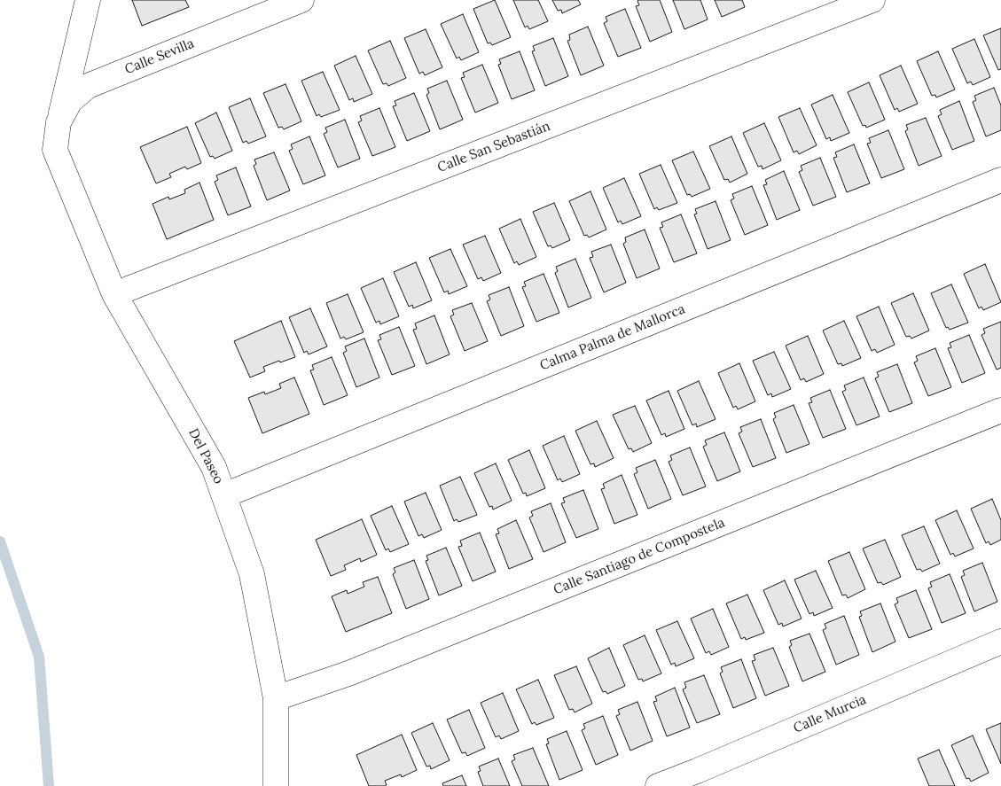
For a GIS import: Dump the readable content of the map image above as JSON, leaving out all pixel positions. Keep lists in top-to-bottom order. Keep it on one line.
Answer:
{"streets":{"street":["Calle Sevilla","Calle San Sebastián","Calma Palma de Mallorca","Del Paseo","Calle Santiago de Compostela","Calle Murcia"]},"crossings":[["Calle Sevilla","Del Paseo"],["Calle San Sebastián","Del Paseo"],["Calma Palma de Mallorca","Del Paseo"],["Del Paseo","Calle Santiago de Compostela"]]}
